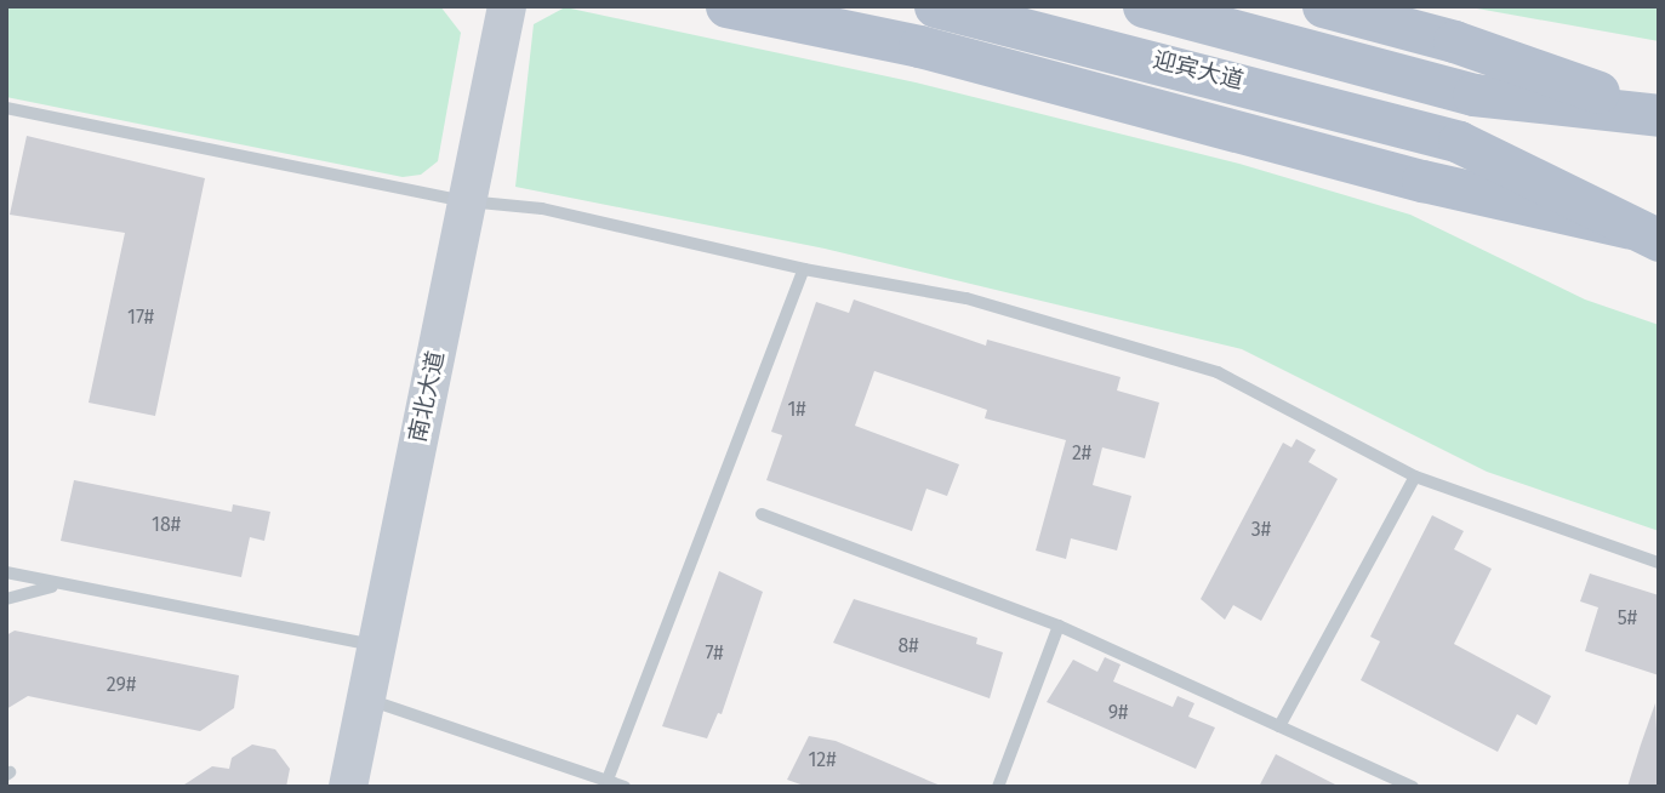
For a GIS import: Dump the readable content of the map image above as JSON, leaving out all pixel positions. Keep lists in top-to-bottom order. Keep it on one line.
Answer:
{"streets":{"main road":["迎宾大道"],"street":["南北大道"]},"house_numbers":["17#","1#","2#","18#","3#","5#","8#","7#","29#","9#","12#"]}
